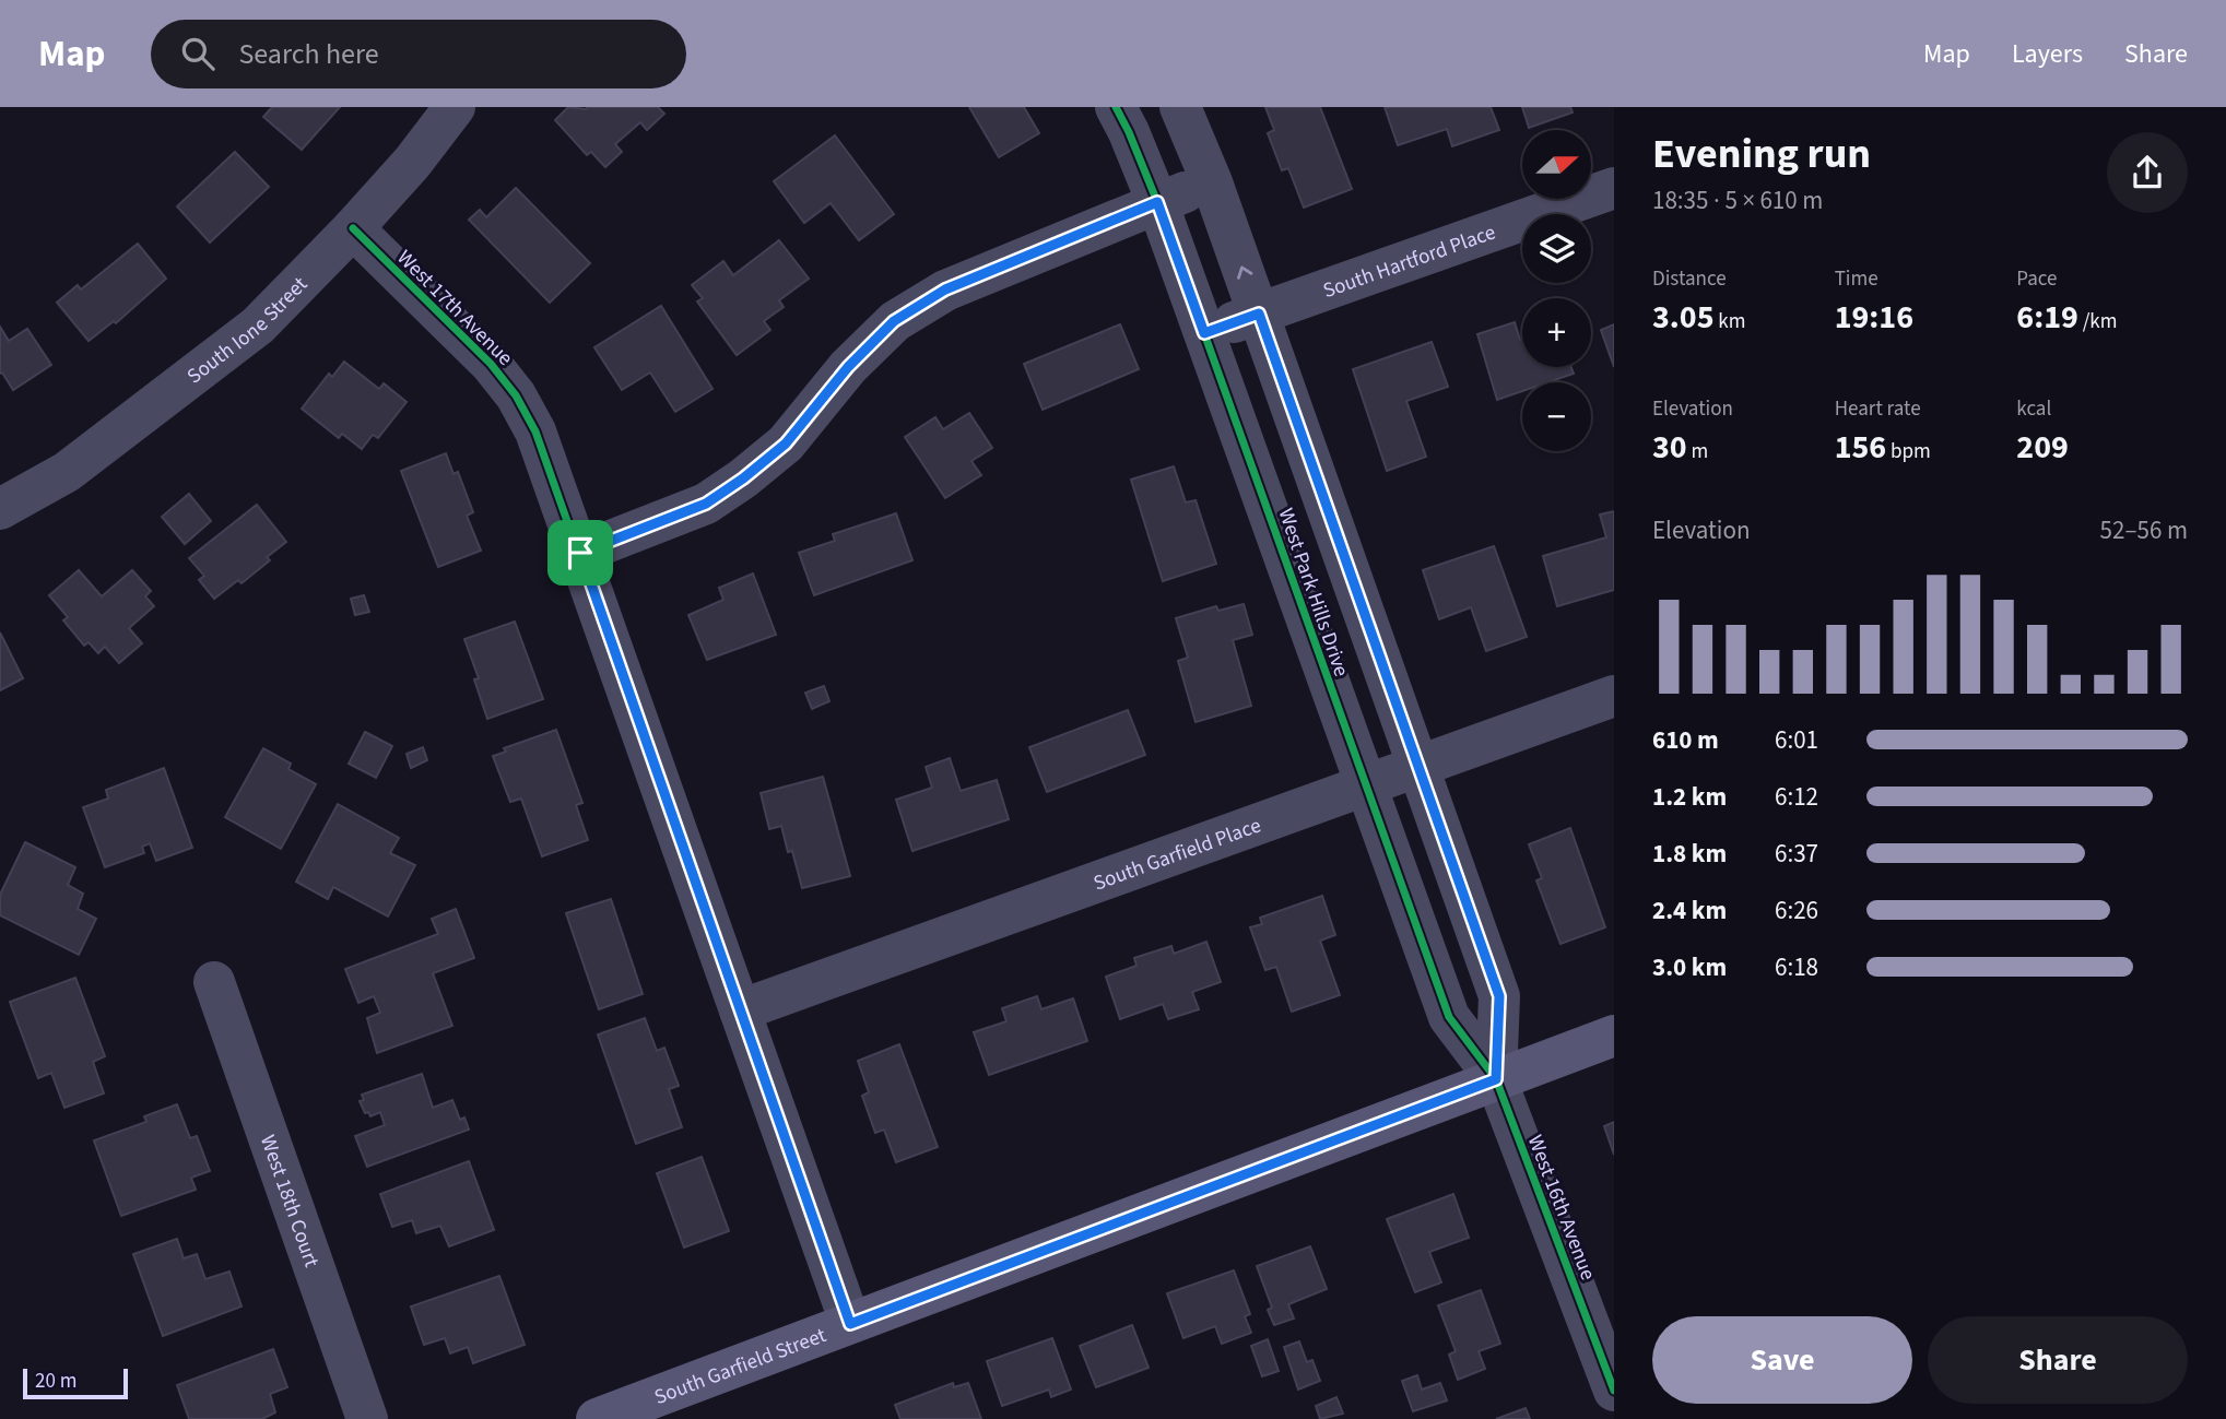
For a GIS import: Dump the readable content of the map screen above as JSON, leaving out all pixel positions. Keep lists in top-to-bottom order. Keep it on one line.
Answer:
{"streets":{"street":["South Hartford Place","West 17th Avenue","South Ione Street","West Park Hills Drive","South Garfield Place","West 18th Court","West 16th Avenue","South Garfield Street"]},"crossings":[["South Hartford Place","West Park Hills Drive"],["West 17th Avenue","South Ione Street"],["West 17th Avenue","South Garfield Place"],["West 17th Avenue","South Garfield Street"],["West Park Hills Drive","South Garfield Place"],["West Park Hills Drive","West 16th Avenue"],["West Park Hills Drive","South Garfield Street"],["West 16th Avenue","South Garfield Street"]],"scale_bar":"20 m","north":"right","page":{"header":"Map","search":"Search here","nav":["Map","Layers","Share"],"heading":["Evening run","18:35 · 5 × 610 m"],"map_buttons":["+","−"],"stats":[["Distance","3.05 km"],["Time","19:16"],["Pace","6:19 /km"],["Elevation","30 m"],["Heart rate","156 bpm"],["kcal","209"]],"chart":["Elevation","52–56 m"],"list":[{"name":"610 m","note":"6:01"},{"name":"1.2 km","note":"6:12"},{"name":"1.8 km","note":"6:37"},{"name":"2.4 km","note":"6:26"},{"name":"3.0 km","note":"6:18"}],"buttons":["Save","Share"],"scale":"20 m"}}
